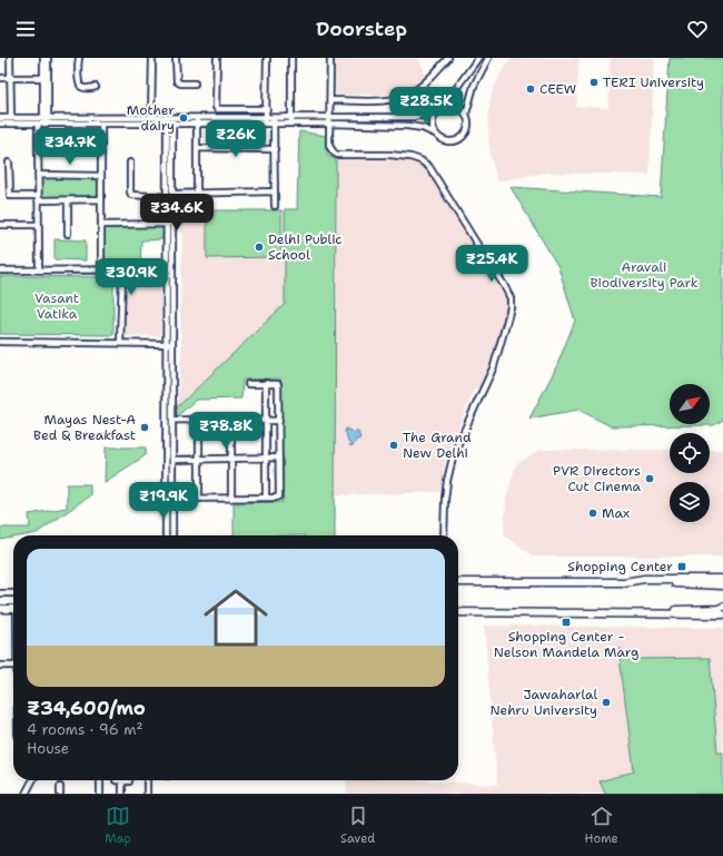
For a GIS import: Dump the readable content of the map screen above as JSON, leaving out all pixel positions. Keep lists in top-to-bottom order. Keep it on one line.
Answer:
{"parks":["Aravali Biodiversity Park","Vasant Vatika"],"places":{"other":["TERI University","CEEW","Mother dairy","Delhi Public School","Mayas Nest-A Bed & Breakfast","The Grand New Delhi","PVR Directors Cut Cinema","Max","Jawaharlal Nehru University"],"transit":["Shopping Center","Shopping Center - Nelson Mandela Marg"]},"north":"top right","page":{"header":"Doorstep","price":["₹28.5K","₹26K","₹34.7K","₹34.6K","₹25.4K","₹30.9K","₹78.8K","₹19.9K"],"list":[{"name":"₹34,600/mo","note":"4 rooms · 96 m² · House"}],"tabs":["Map","Saved","Home"]}}
